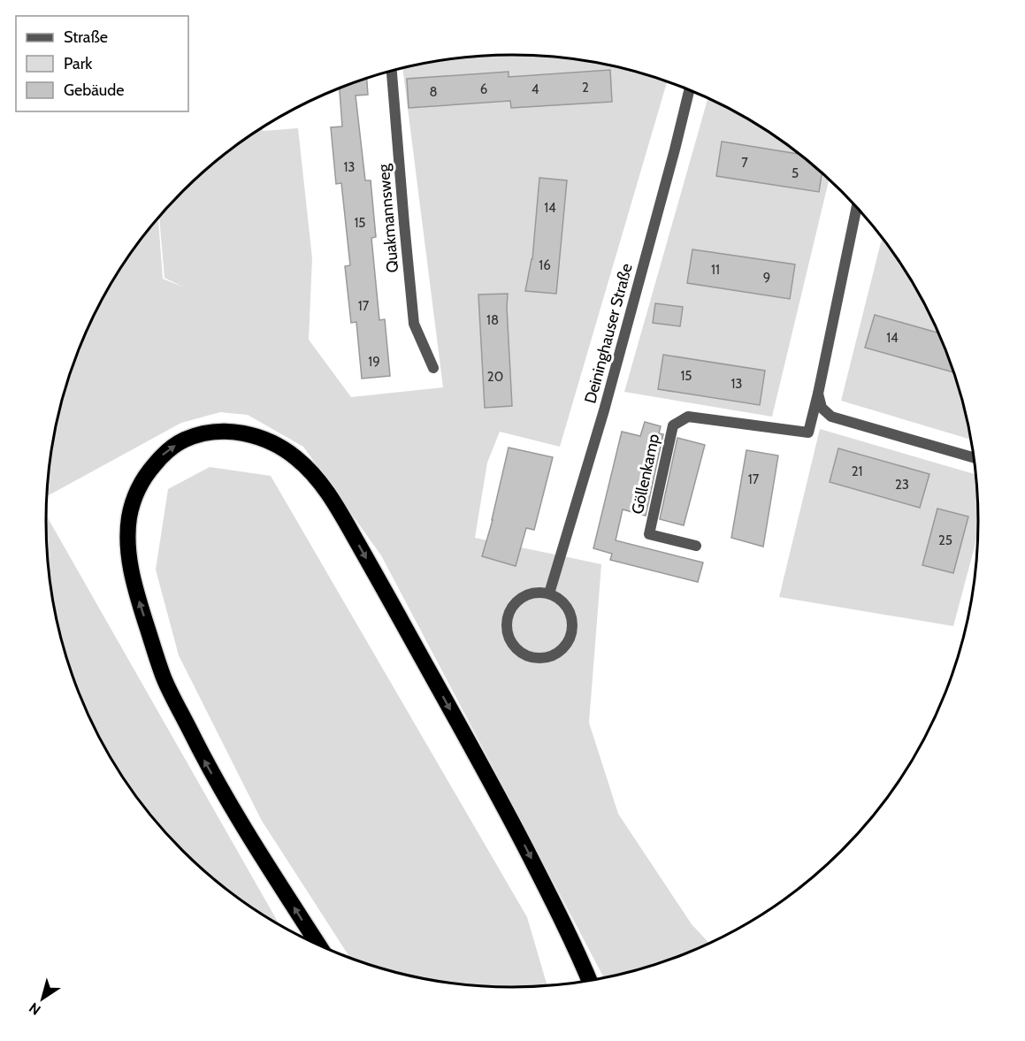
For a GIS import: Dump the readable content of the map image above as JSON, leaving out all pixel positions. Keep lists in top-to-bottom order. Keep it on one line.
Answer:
{"streets":{"street":["Quakmannsweg","Deininghauser Straße","Göllenkamp"]},"house_numbers":["2","6","4","8","7","13","5","14","15","16","11","9","17","18","14","19","15","20","13","21","17","23","25"],"legend":["Straße","Park","Gebäude"],"north":"bottom left"}
